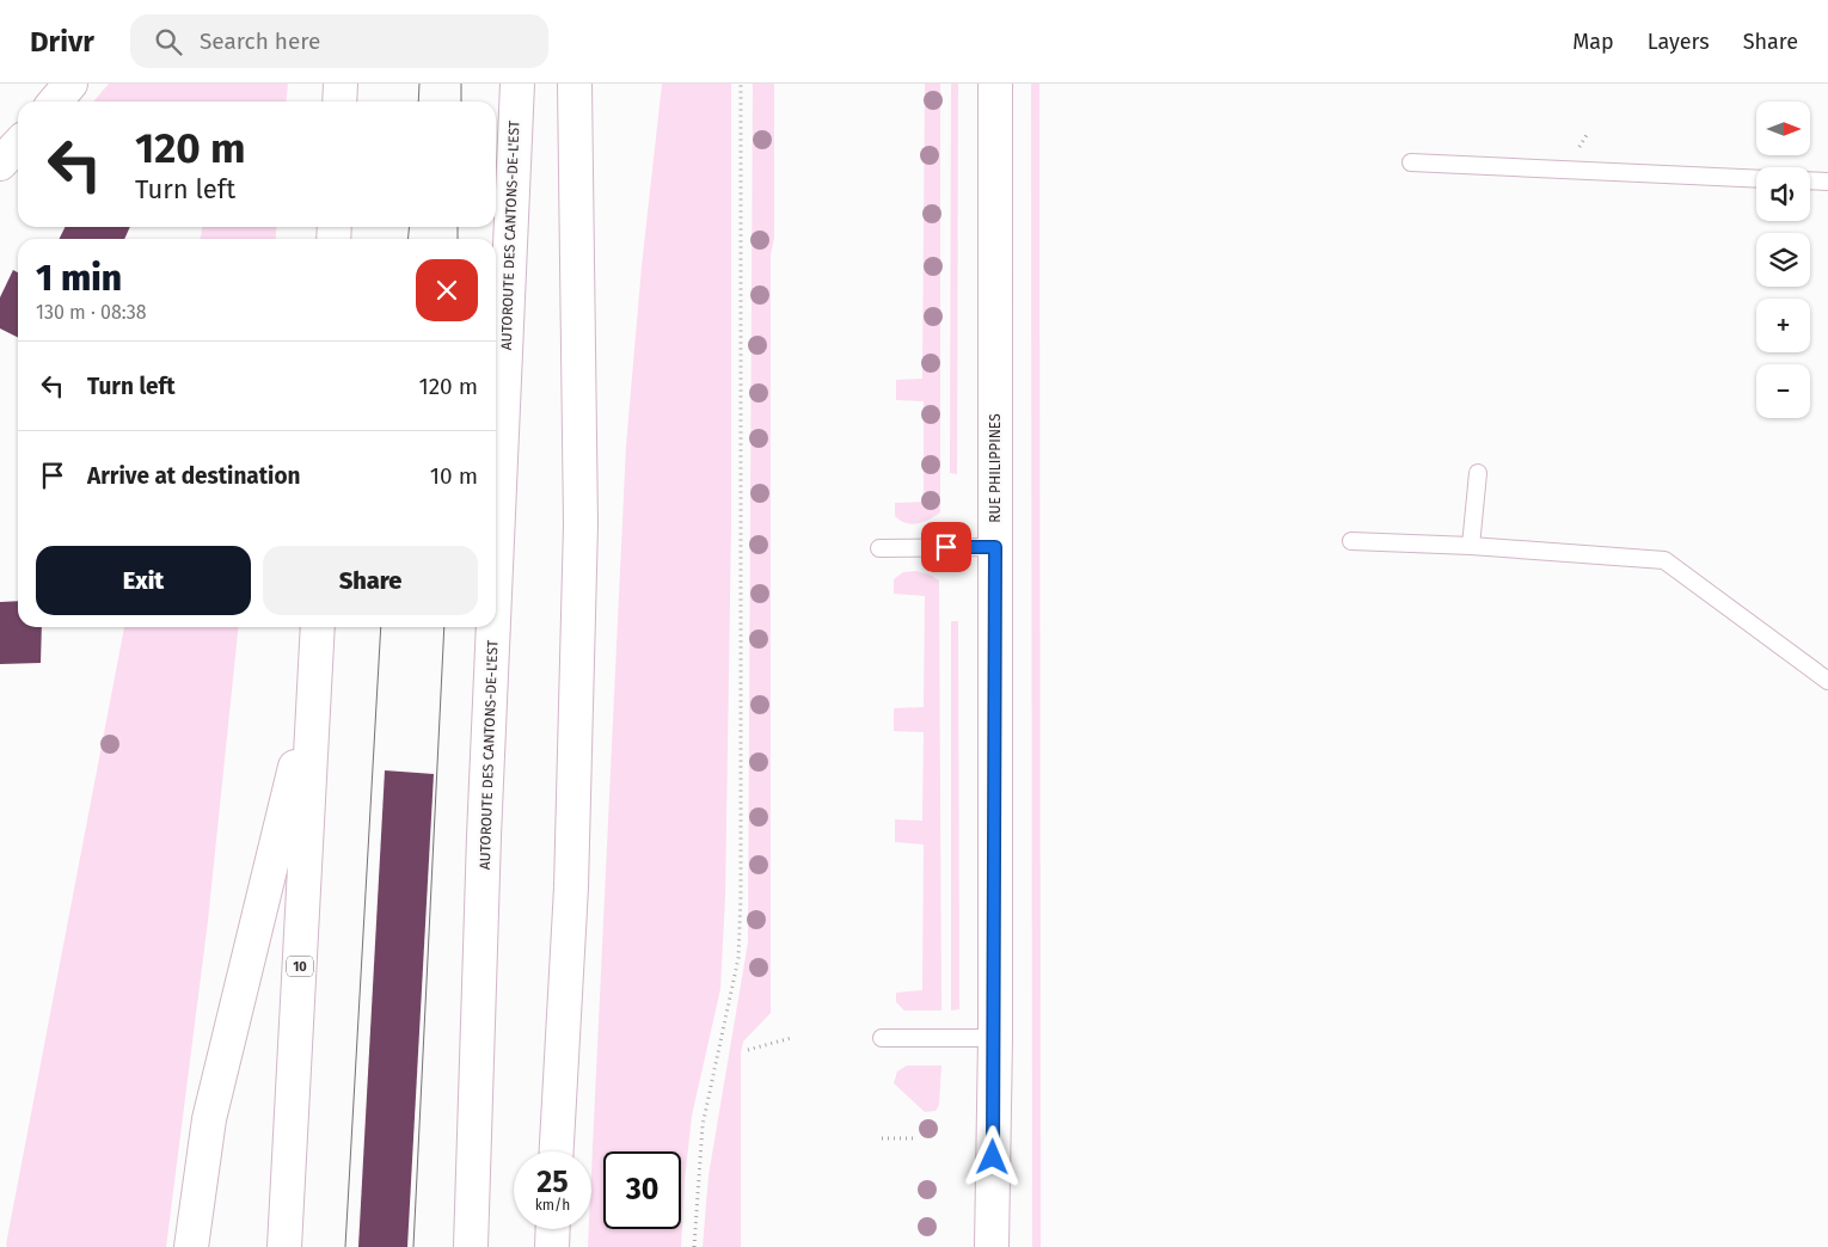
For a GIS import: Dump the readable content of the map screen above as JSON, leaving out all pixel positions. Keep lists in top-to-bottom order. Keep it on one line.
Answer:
{"streets":{"main road":["AUTOROUTE DES CANTONS-DE-L'EST","RUE PHILIPPINES","10"]},"north":"right","page":{"header":"Drivr","search":"Search here","nav":["Map","Layers","Share"],"map_buttons":["+","−"],"turn":["120 m","Turn left"],"heading":["1 min","130 m · 08:38"],"list":[{"name":"Turn left","value":"120 m"},{"name":"Arrive at destination","value":"10 m"}],"buttons":["Exit","Share"],"speed":"25 km/h","limit":"30"}}
